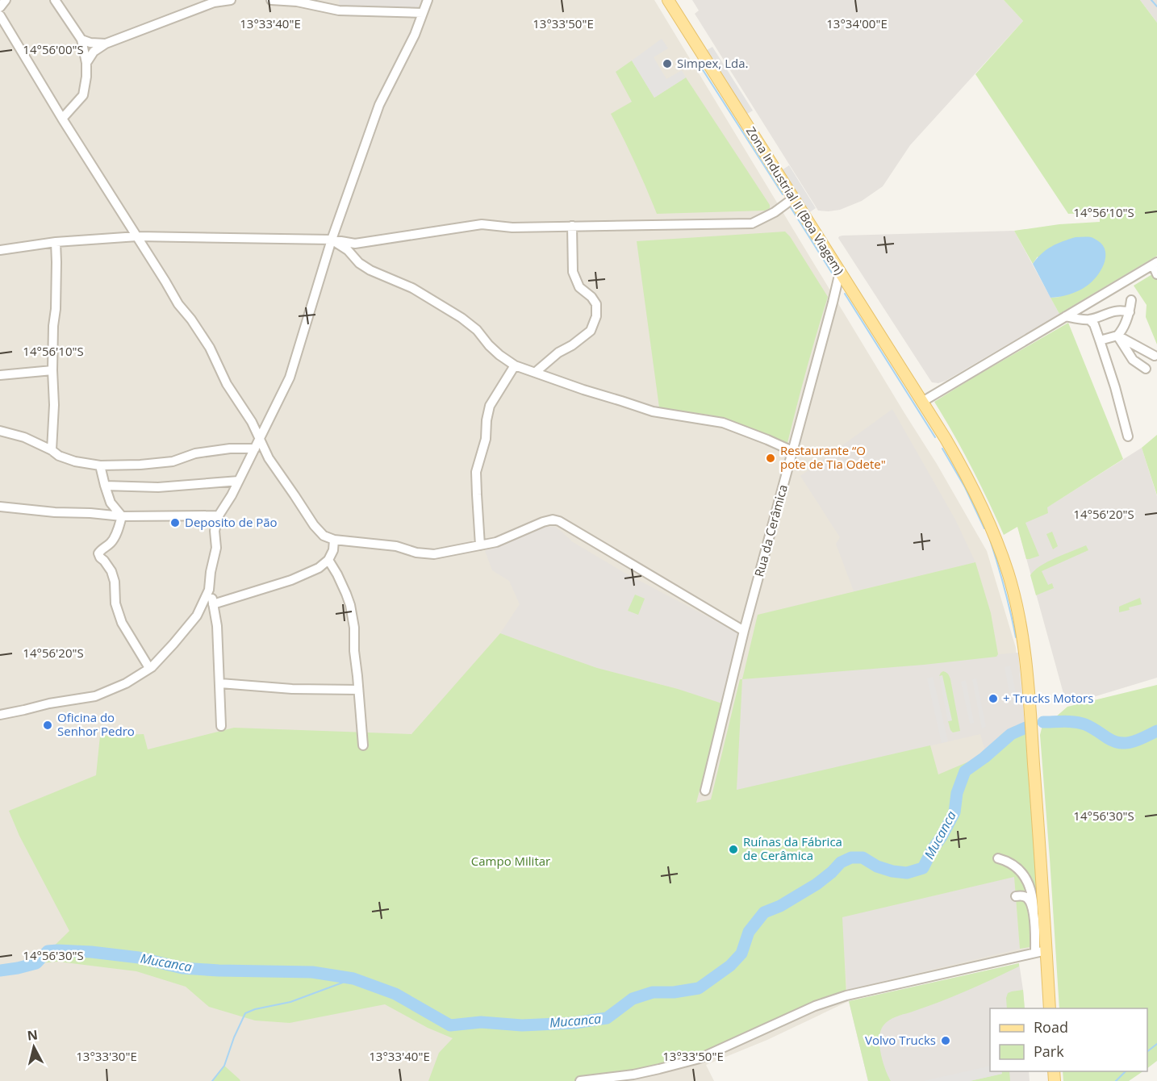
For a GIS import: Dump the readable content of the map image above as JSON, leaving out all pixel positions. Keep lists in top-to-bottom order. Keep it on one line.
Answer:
{"streets":{"main road":["Zona Industrial II (Boa Viagem)"],"street":["Rua da Cerâmica"]},"crossings":[["Zona Industrial II (Boa Viagem)","Rua da Cerâmica"]],"water":["Mucanca"],"parks":["Campo Militar"],"places":["Simpex, Lda.","Restaurante “O pote de Tia Odete\"","Deposito de Pão","+ Trucks Motors","Oficina do Senhor Pedro","Ruínas da Fábrica de Cerâmica","Volvo Trucks"],"legend":["Road","Park"],"north":"top","coordinates":["13°33'40\"E","13°33'50\"E","13°34'00\"E","14°56'00\"S","14°56'10\"S","14°56'20\"S","14°56'30\"S","13°33'30\"E"]}
